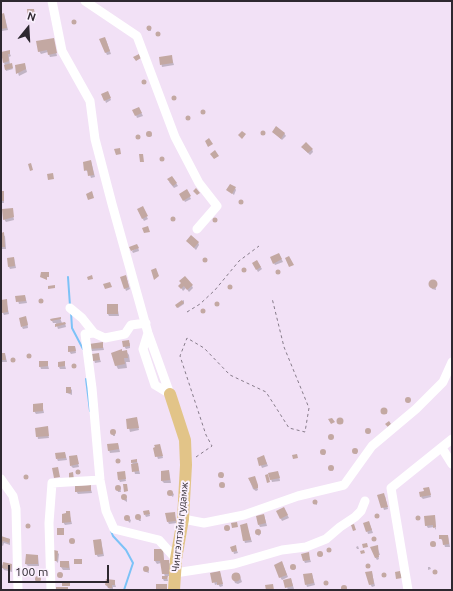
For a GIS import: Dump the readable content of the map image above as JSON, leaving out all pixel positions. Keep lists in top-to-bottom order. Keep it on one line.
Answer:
{"streets":{"main road":["Чингэлтэйн гудамж"]},"scale_bar":"100 m","north":"top"}
